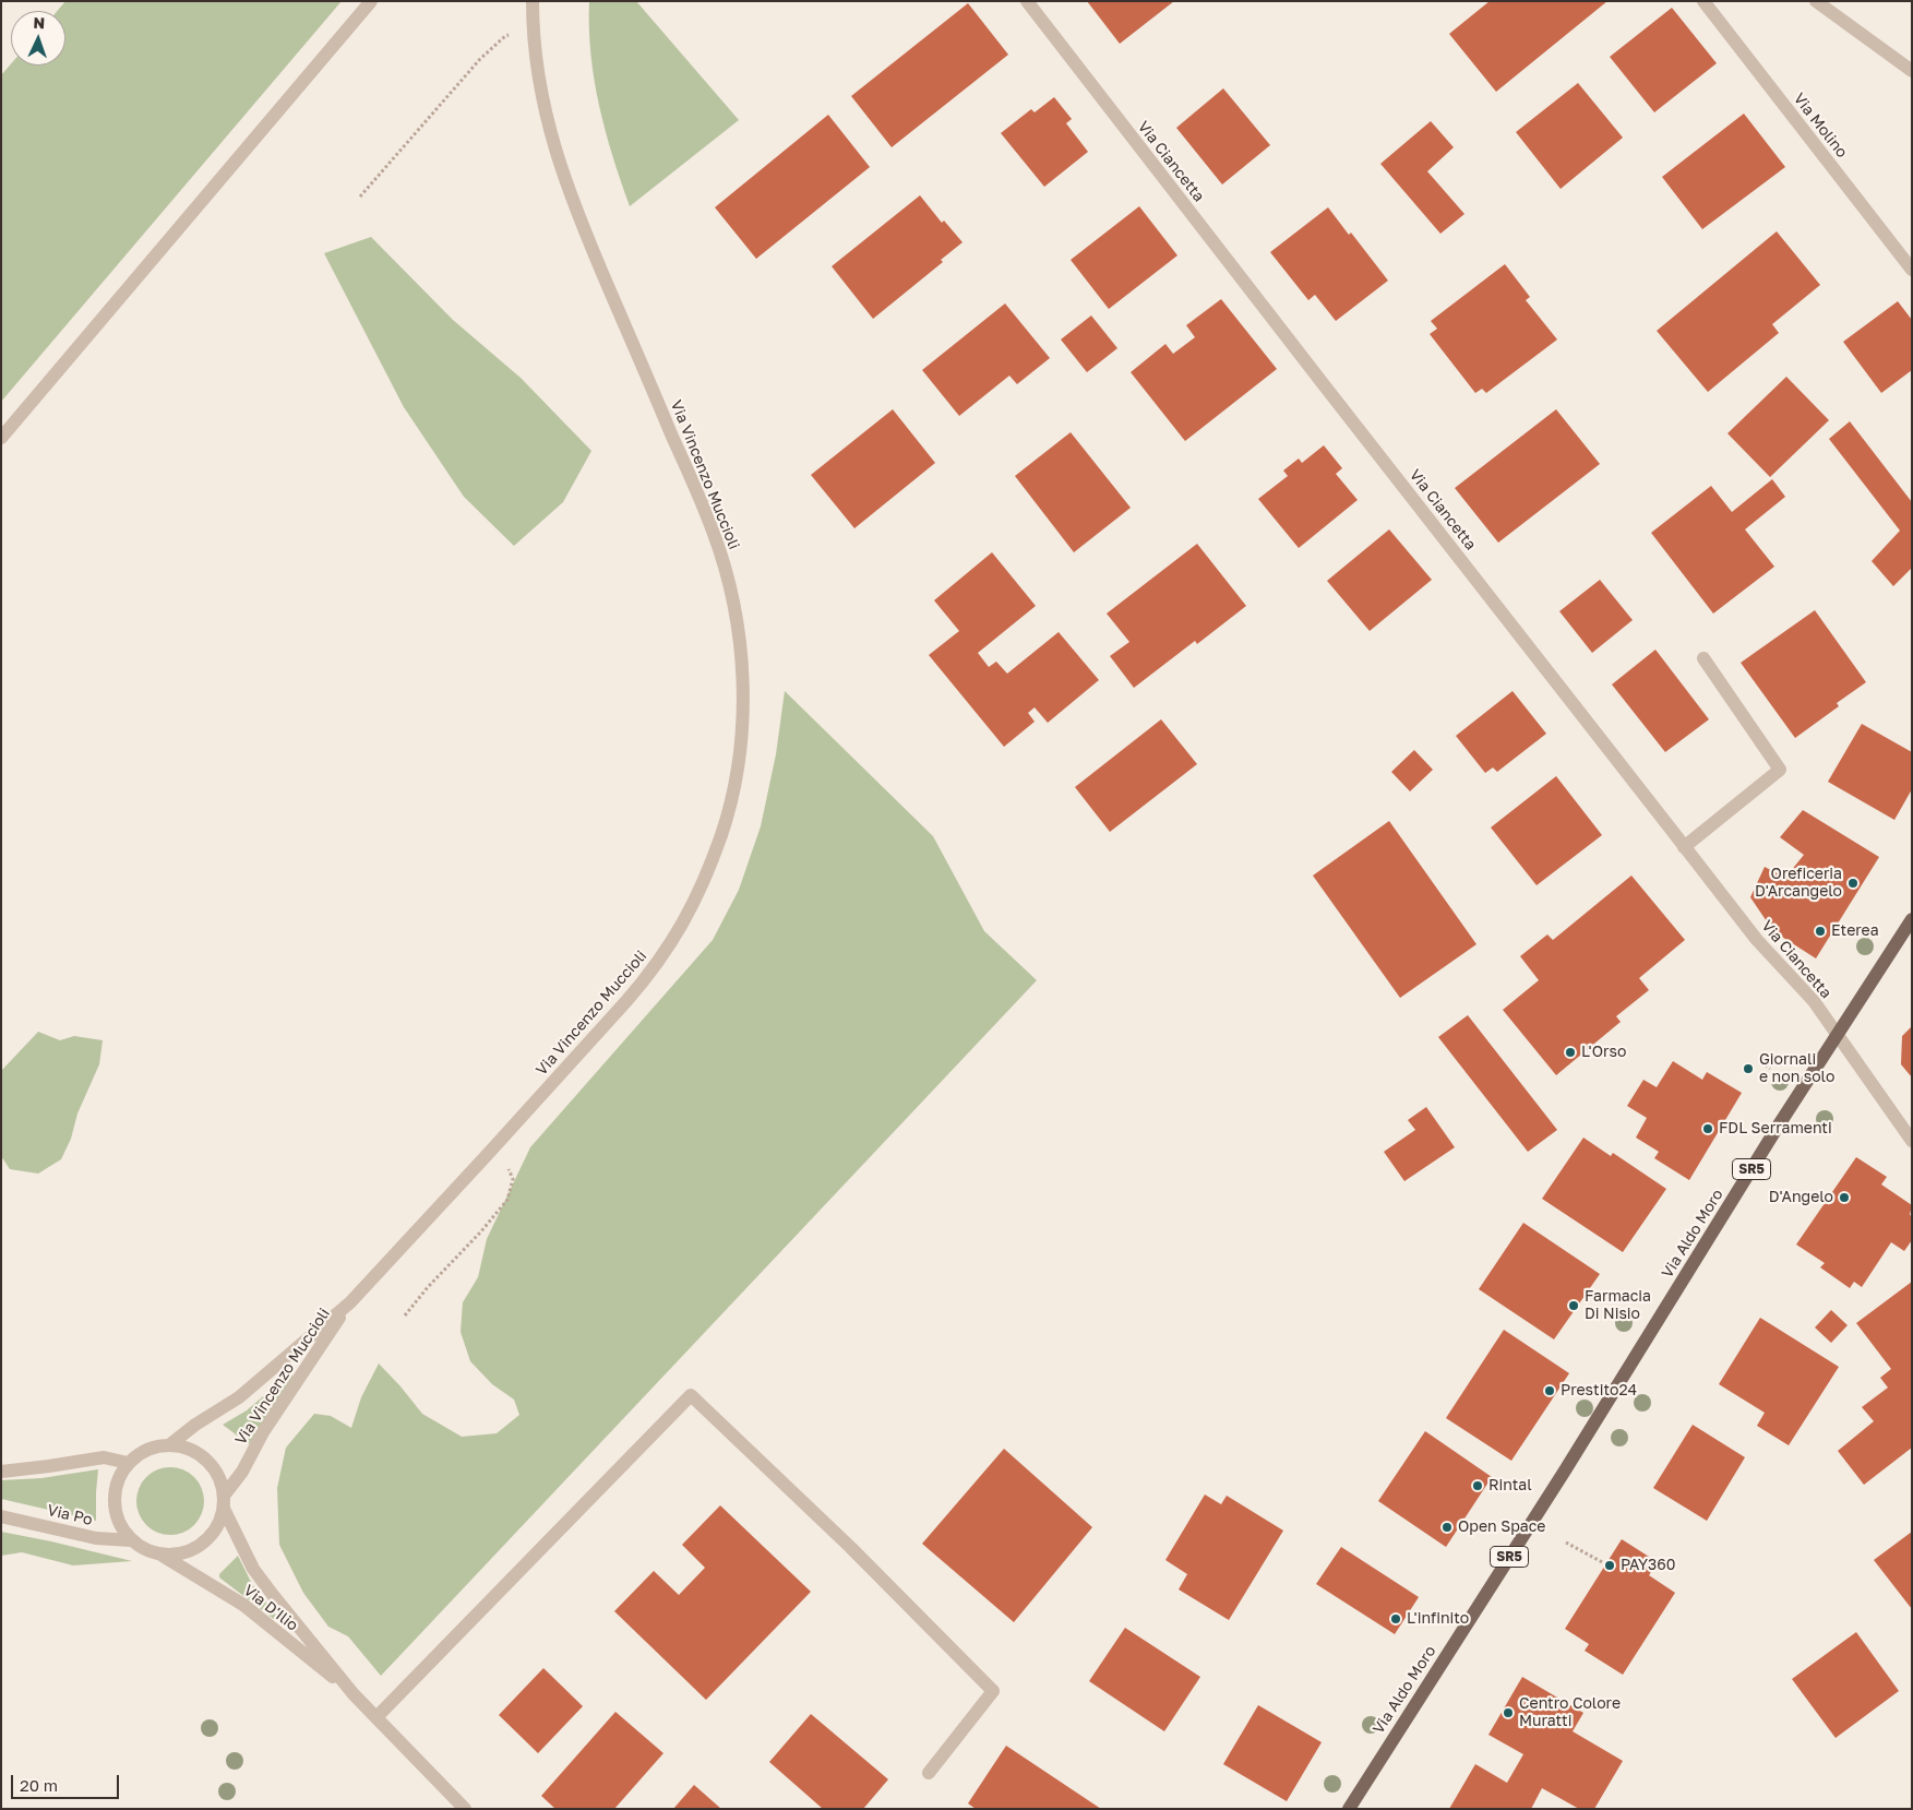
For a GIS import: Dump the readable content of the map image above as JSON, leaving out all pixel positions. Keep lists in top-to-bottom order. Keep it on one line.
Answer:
{"streets":{"main road":["SR5","Via Aldo Moro"],"street":["Via Molino","Via Ciancetta","Via Vincenzo Muccioli","Via Po","Via D'Ilio"]},"crossings":[["Via Ciancetta","SR5"],["Via Ciancetta","Via Aldo Moro"],["Via Vincenzo Muccioli","Via Po"],["Via Vincenzo Muccioli","Via D'Ilio"],["SR5","Via Aldo Moro"],["Via Po","Via D'Ilio"]],"places":["Oreficeria D'Arcangelo","Eterea","L'Orso","Giornali e non solo","FDL Serramenti","D'Angelo","Farmacia Di Nisio","Prestito24","Rintal","Open Space","PAY360","L'infinito","Centro Colore Muratti"],"scale_bar":"20 m","north":"top"}
